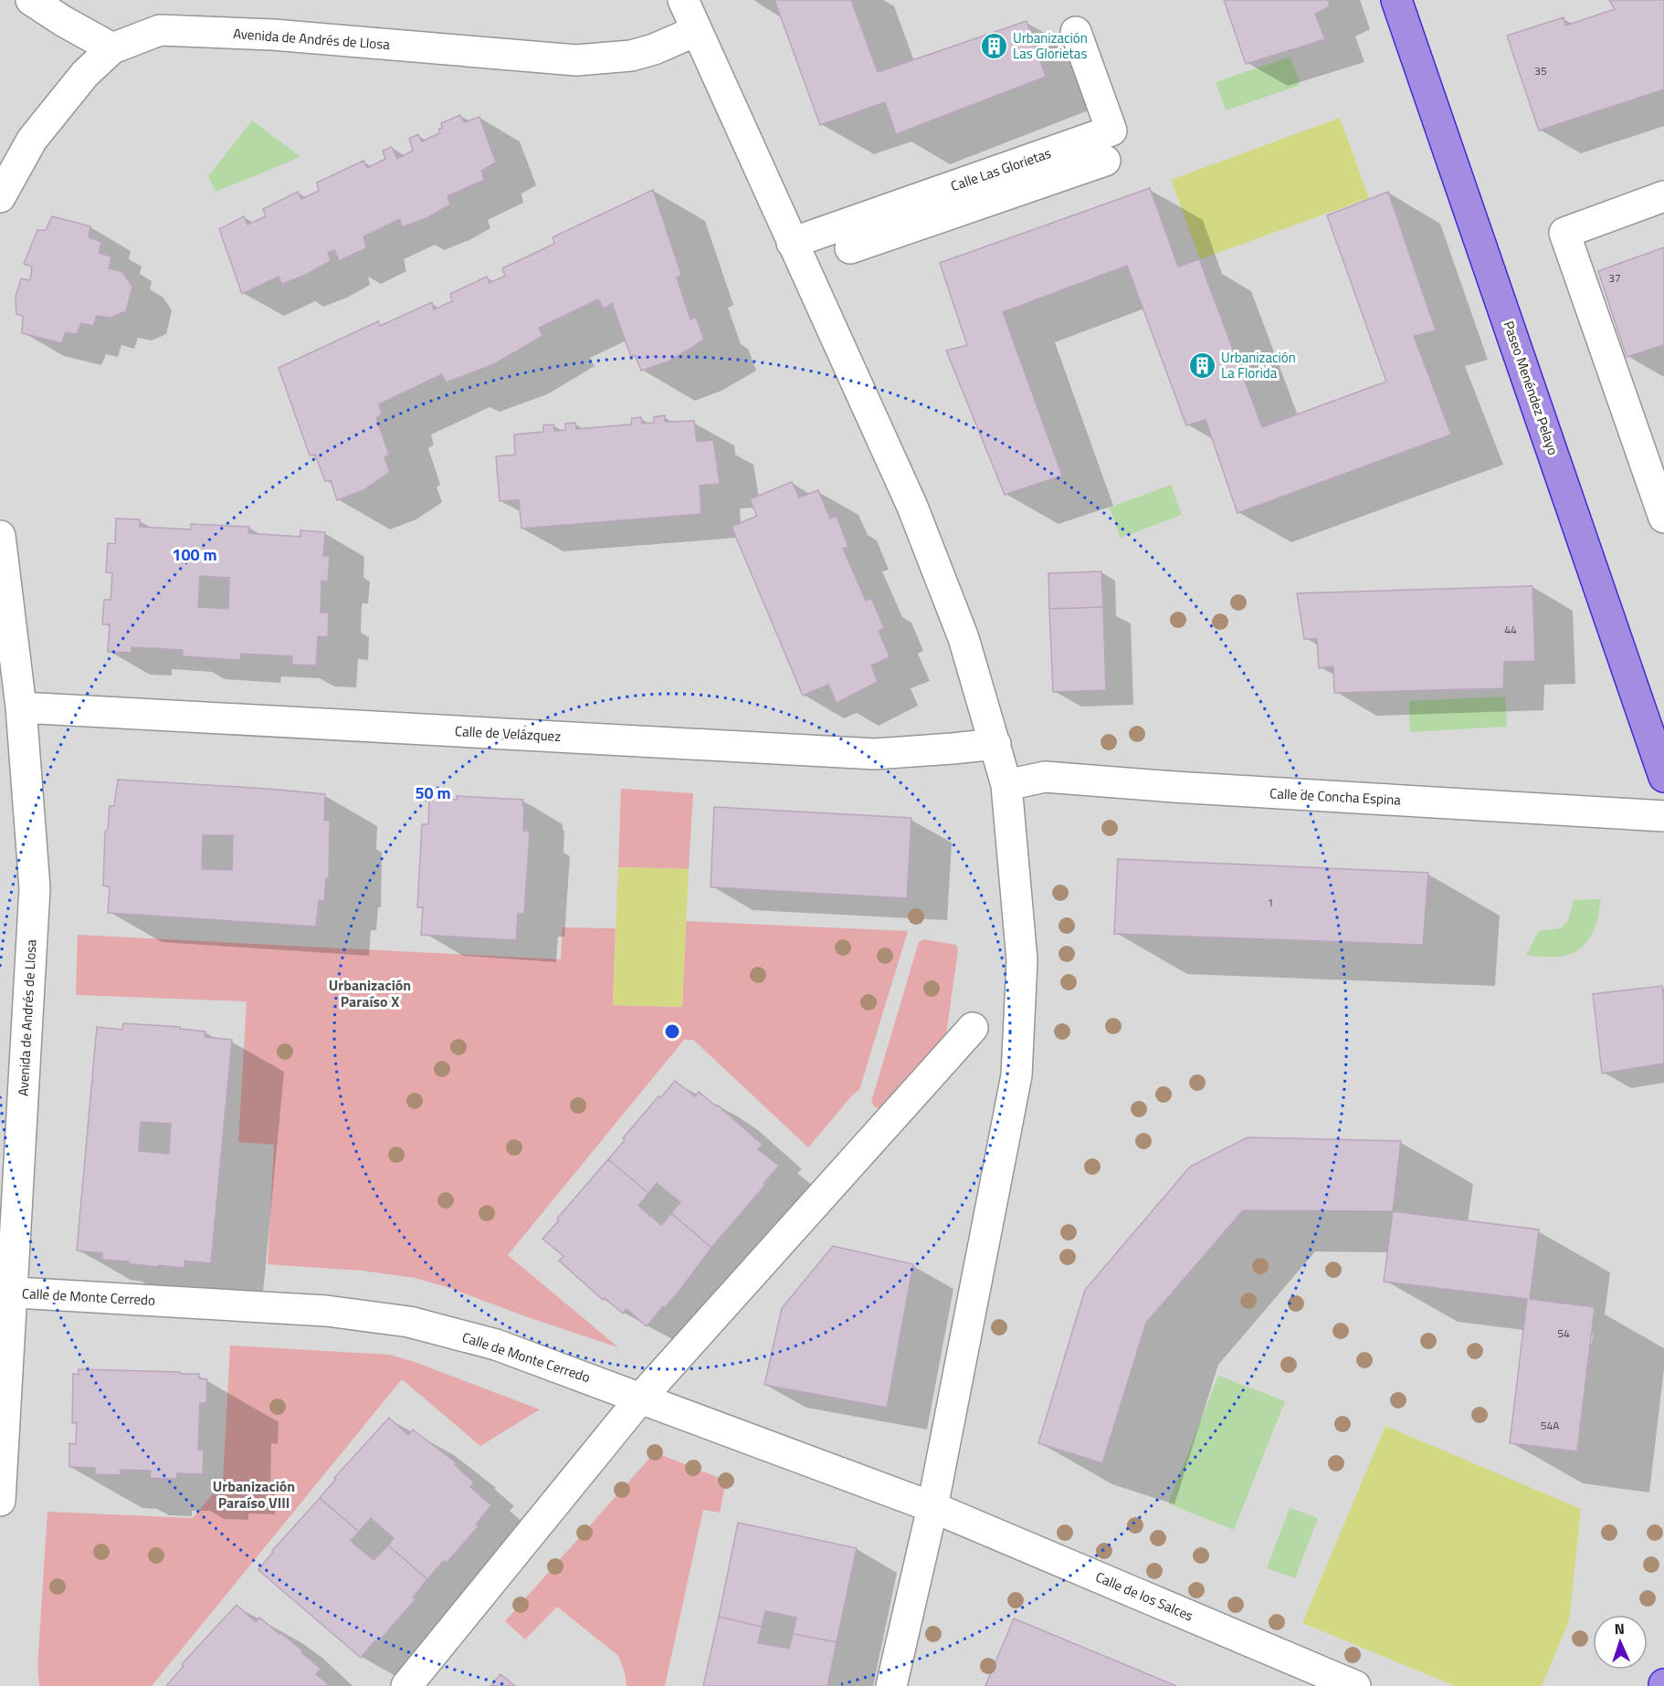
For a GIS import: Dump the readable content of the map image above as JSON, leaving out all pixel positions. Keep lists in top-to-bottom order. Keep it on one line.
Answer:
{"streets":{"highway":["Paseo Menéndez Pelayo"],"street":["Avenida de Andrés de Llosa","Calle Las Glorietas","Calle de Velázquez","Calle de Concha Espina","Calle de Monte Cerredo","Calle de los Salces"]},"crossings":[["Avenida de Andrés de Llosa","Calle de Velázquez"],["Avenida de Andrés de Llosa","Calle de Monte Cerredo"],["Calle de Monte Cerredo","Calle de los Salces"]],"districts":["Urbanización Paraíso X","Urbanización Paraíso VIII"],"places":{"building":["Urbanización Las Glorietas","Urbanización La Florida"]},"house_numbers":["35","37","44","1","54","54A"],"north":"top","rings":["100 m","50 m"]}
